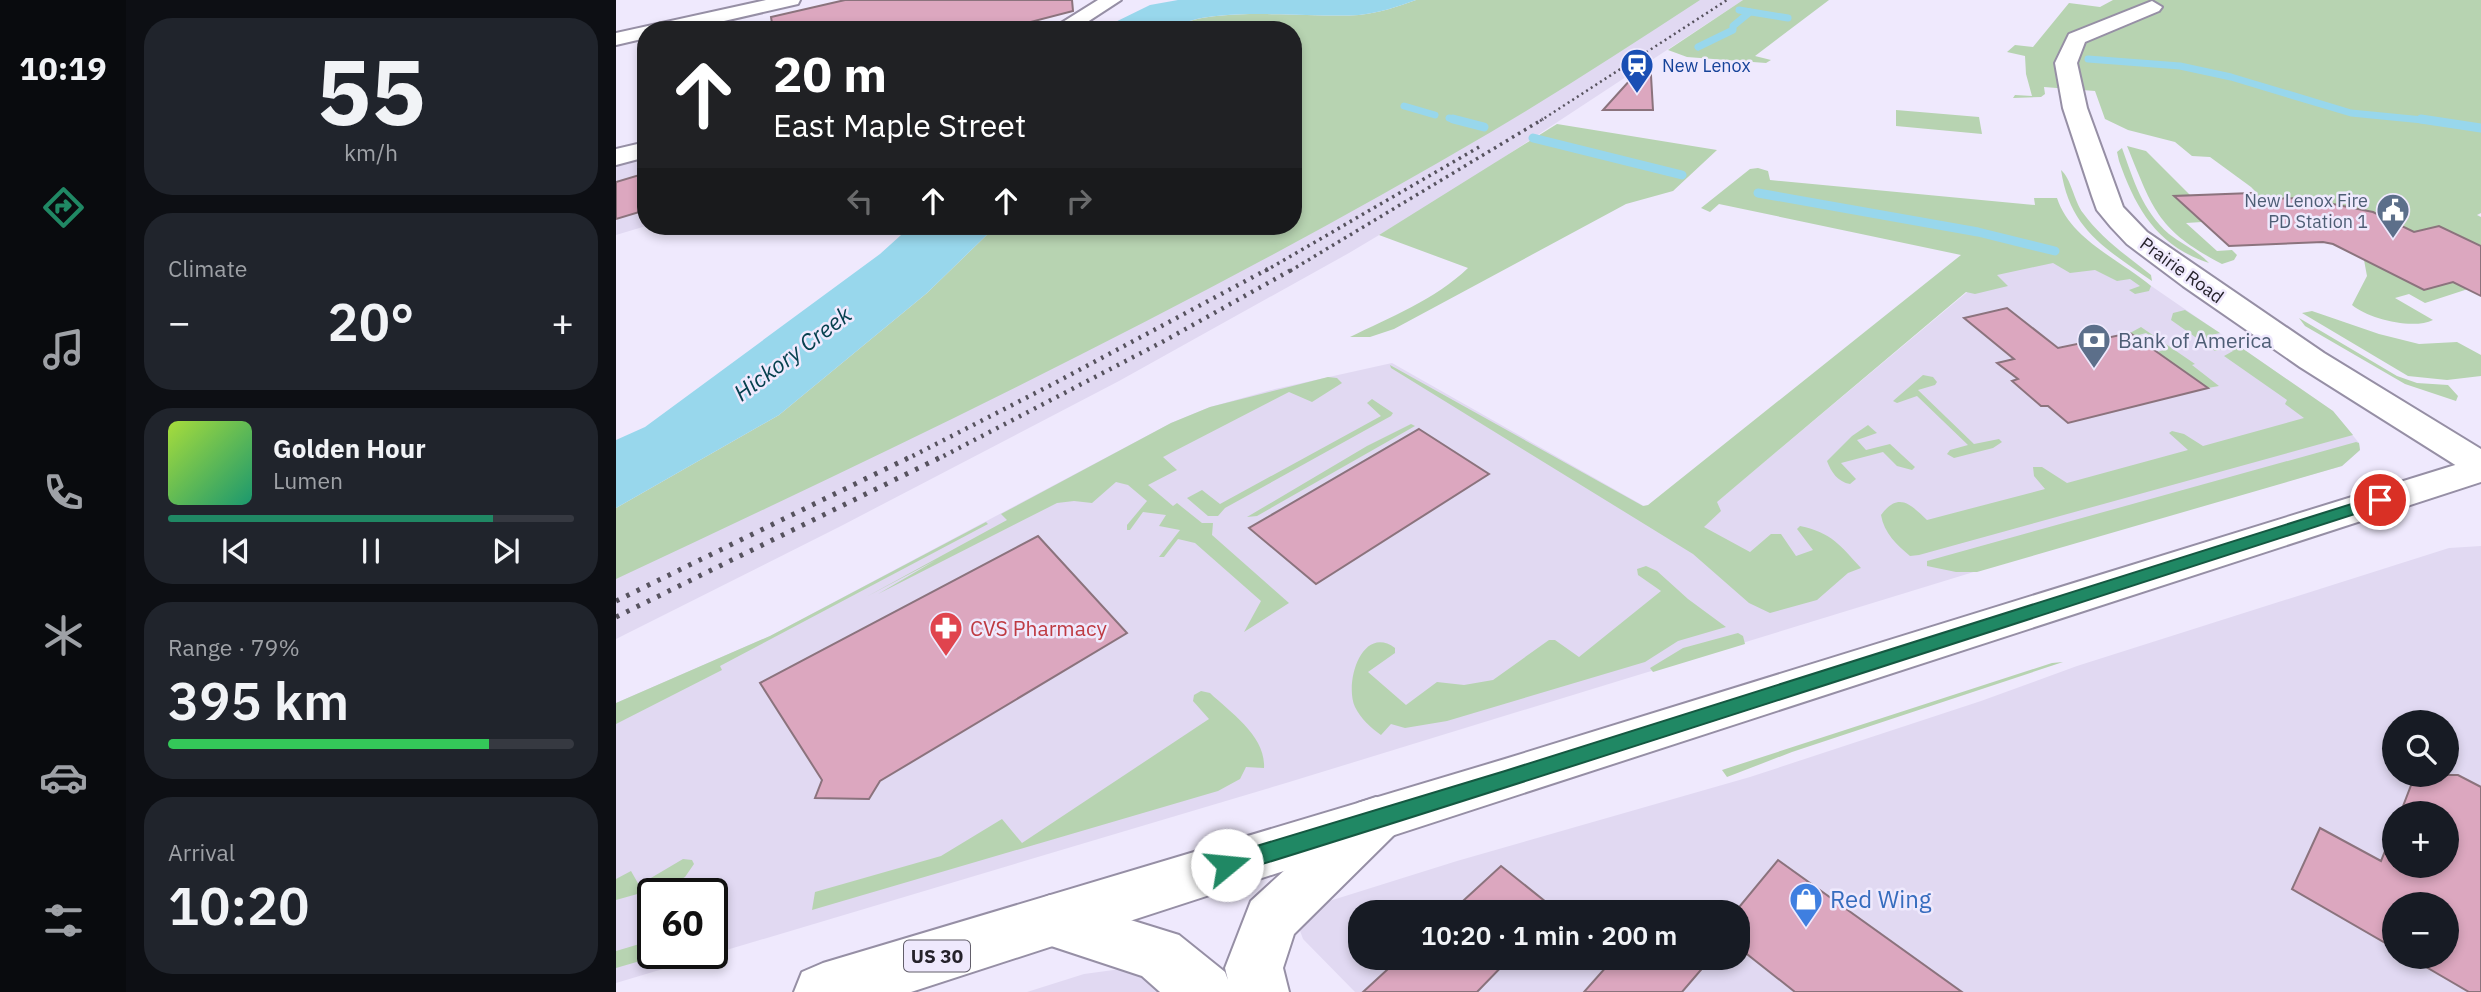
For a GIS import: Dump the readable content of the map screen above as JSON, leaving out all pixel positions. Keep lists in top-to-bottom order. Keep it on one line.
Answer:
{"streets":{"street":["Prairie Road","US 30"]},"crossings":[["Prairie Road","US 30"]],"water":["Hickory Creek"],"places":{"station":["New Lenox"],"public building":["New Lenox Fire PD Station 1"],"bank":["Bank of America"],"pharmacy":["CVS Pharmacy"],"shop":["Red Wing"]},"page":{"tabs":"10:19","tile":[["55","km/h"],"Climate",["Range · 79%","395 km"],["Arrival","10:20"]],"turn":["20 m","East Maple Street"],"heat":["−","20°","+"],"song":["Golden Hour","Lumen"],"map_buttons":["+","−"],"limit":"60","trip":"10:20 · 1 min · 200 m"}}
